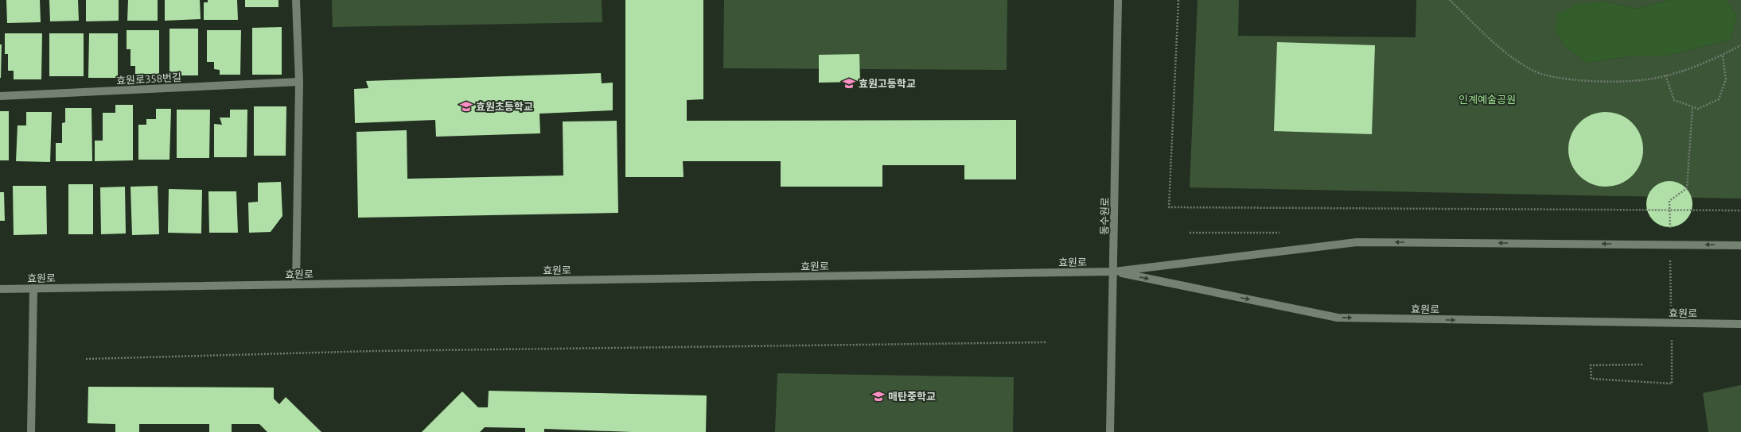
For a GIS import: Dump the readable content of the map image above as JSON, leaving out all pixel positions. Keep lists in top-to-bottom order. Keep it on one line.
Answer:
{"streets":{"street":["효원로358번길","동수원로","효원로"]},"crossings":[["동수원로","효원로"]],"parks":["인계예술공원"],"places":{"school or university":["효원고등학교","효원초등학교","매탄중학교"]}}
